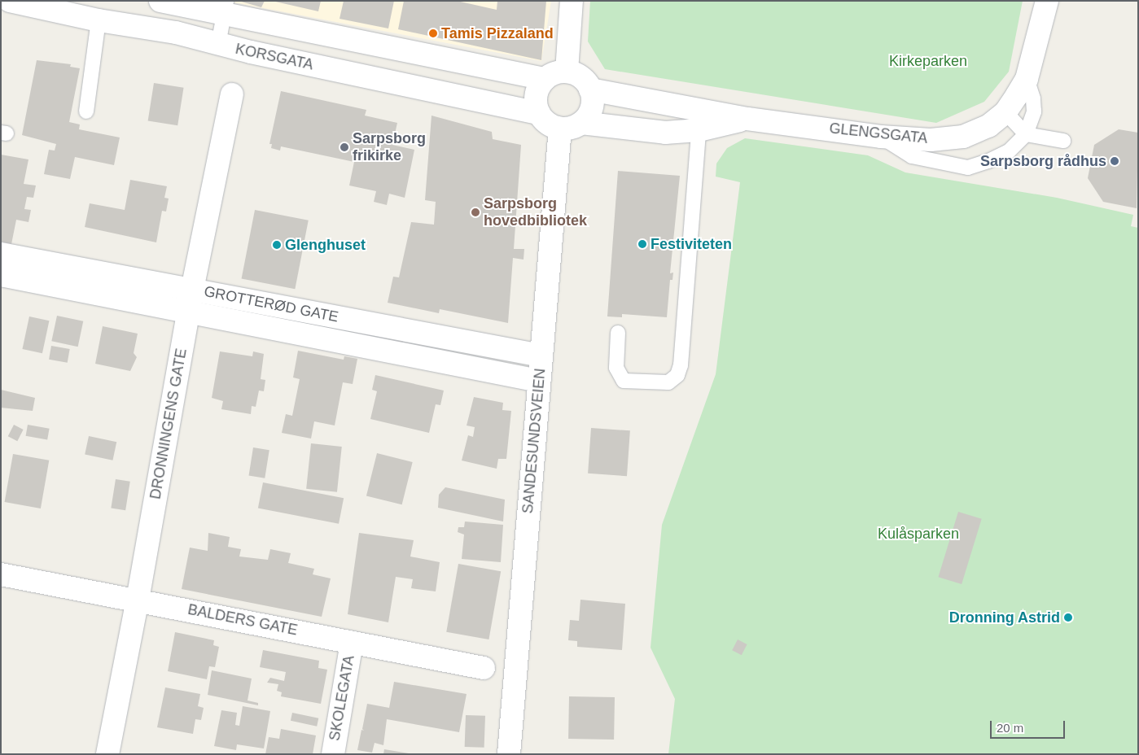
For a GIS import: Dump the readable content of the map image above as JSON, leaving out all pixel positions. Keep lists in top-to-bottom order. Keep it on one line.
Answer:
{"streets":{"street":["KORSGATA","GLENGSGATA","GROTTERØD GATE","DRONNINGENS GATE","SANDESUNDSVEIEN","BALDERS GATE","SKOLEGATA"]},"crossings":[["KORSGATA","GLENGSGATA"],["KORSGATA","SANDESUNDSVEIEN"],["GLENGSGATA","SANDESUNDSVEIEN"],["GROTTERØD GATE","DRONNINGENS GATE"],["GROTTERØD GATE","SANDESUNDSVEIEN"],["DRONNINGENS GATE","BALDERS GATE"],["BALDERS GATE","SKOLEGATA"]],"parks":["Kirkeparken","Kulåsparken"],"places":["Tamis Pizzaland","Sarpsborg frikirke","Sarpsborg rådhus","Sarpsborg hovedbibliotek","Festiviteten","Glenghuset","Dronning Astrid"],"scale_bar":"20 m"}
